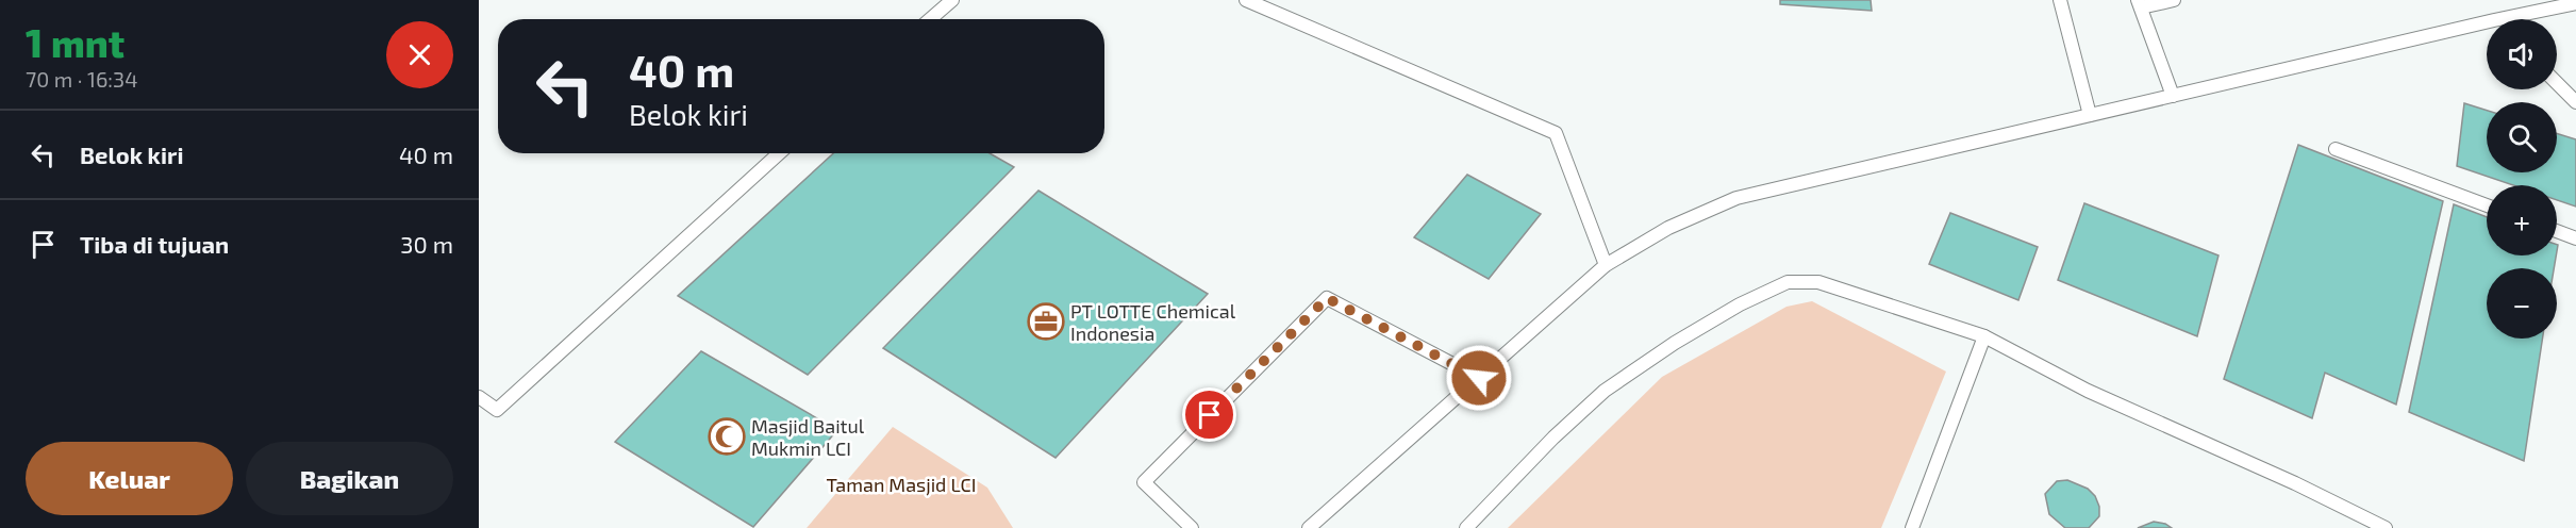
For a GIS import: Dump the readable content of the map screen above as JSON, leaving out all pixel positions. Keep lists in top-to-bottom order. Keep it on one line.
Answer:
{"parks":["Taman Masjid LCI"],"places":{"office":["PT LOTTE Chemical Indonesia"],"mosque":["Masjid Baitul Mukmin LCI"]},"page":{"heading":["1 mnt","70 m · 16:34"],"map_buttons":["+","−"],"turn":["40 m","Belok kiri"],"list":[{"name":"Belok kiri","value":"40 m"},{"name":"Tiba di tujuan","value":"30 m"}],"buttons":["Keluar","Bagikan"]}}
